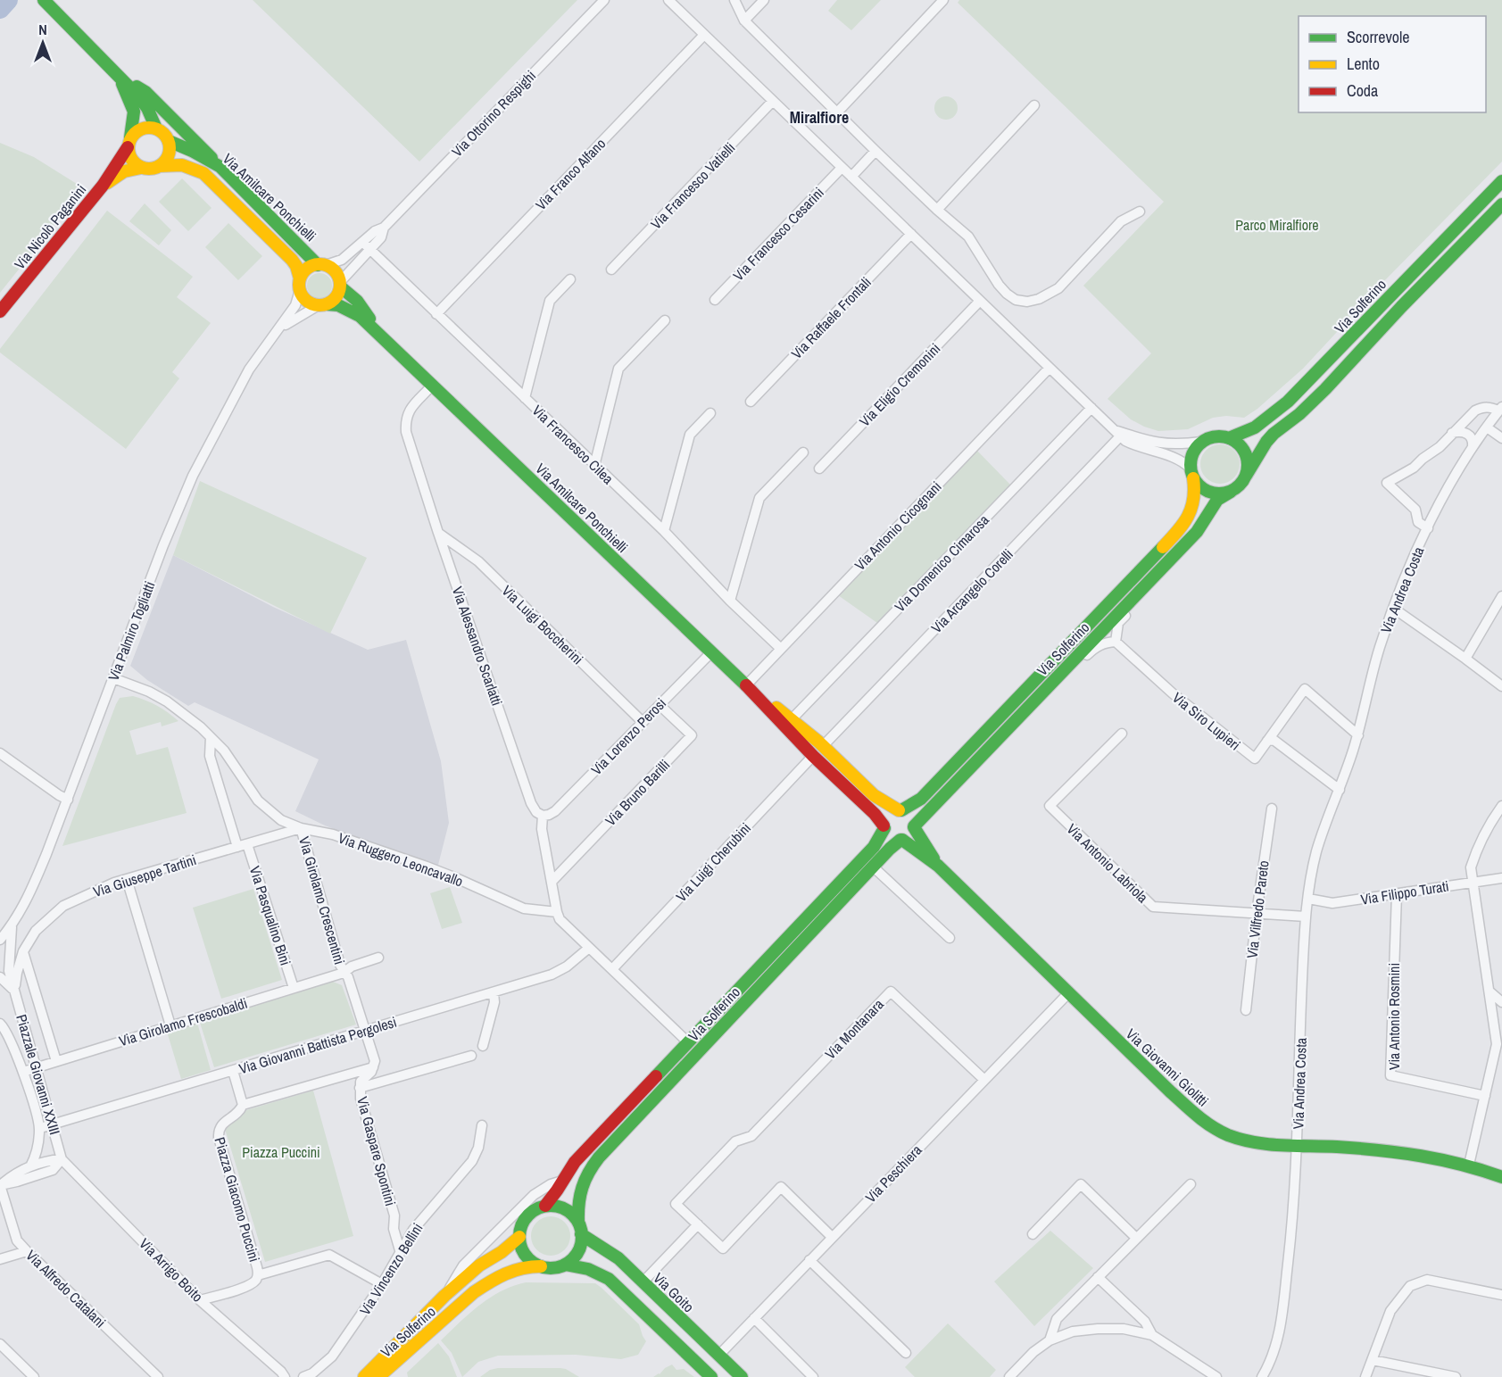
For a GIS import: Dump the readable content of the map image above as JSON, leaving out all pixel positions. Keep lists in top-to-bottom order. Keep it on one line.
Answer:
{"streets":{"main road":["Via Amilcare Ponchielli","Via Nicolò Paganini","Via Solferino","Via Giovanni Giolitti","Via Goito"],"street":["Via Ottorino Respighi","Via Franco Alfano","Via Francesco Vatielli","Via Francesco Cesarini","Via Raffaele Frontali","Via Eligio Cremonini","Via Francesco Cilea","Via Antonio Cicognani","Via Domenico Cimarosa","Via Andrea Costa","Via Arcangelo Corelli","Via Luigi Boccherini","Via Palmiro Togliatti","Via Alessandro Scarlatti","Via Siro Lupieri","Via Lorenzo Perosi","Via Bruno Barilli","Via Ruggero Leoncavallo","Via Luigi Cherubini","Via Antonio Labriola","Via Giuseppe Tartini","Via Filippo Turati","Via Girolamo Crescentini","Via Vilfredo Pareto","Via Pasqualino Bini","Via Antonio Rosmini","Via Girolamo Frescobaldi","Via Montanara","Via Giovanni Battista Pergolesi","Piazzale Giovanni XXIII","Via Gaspare Spontini","Via Peschiera","Piazza Giacomo Puccini","Via Vincenzo Bellini","Via Arrigo Boito","Via Alfredo Catalani"]},"crossings":[["Via Ottorino Respighi","Via Amilcare Ponchielli"],["Via Ottorino Respighi","Via Francesco Cilea"],["Via Ottorino Respighi","Via Palmiro Togliatti"],["Via Franco Alfano","Via Francesco Cilea"],["Via Amilcare Ponchielli","Via Nicolò Paganini"],["Via Amilcare Ponchielli","Via Solferino"],["Via Amilcare Ponchielli","Via Antonio Cicognani"],["Via Amilcare Ponchielli","Via Domenico Cimarosa"],["Via Amilcare Ponchielli","Via Arcangelo Corelli"],["Via Amilcare Ponchielli","Via Palmiro Togliatti"],["Via Amilcare Ponchielli","Via Alessandro Scarlatti"],["Via Amilcare Ponchielli","Via Lorenzo Perosi"],["Via Amilcare Ponchielli","Via Luigi Cherubini"],["Via Amilcare Ponchielli","Via Giovanni Giolitti"],["Via Solferino","Via Giovanni Giolitti"],["Via Solferino","Via Goito"],["Via Francesco Cilea","Via Antonio Cicognani"],["Via Andrea Costa","Via Siro Lupieri"],["Via Andrea Costa","Via Antonio Labriola"],["Via Andrea Costa","Via Filippo Turati"],["Via Andrea Costa","Via Giovanni Giolitti"],["Via Luigi Boccherini","Via Alessandro Scarlatti"],["Via Luigi Boccherini","Via Lorenzo Perosi"],["Via Palmiro Togliatti","Via Ruggero Leoncavallo"],["Via Palmiro Togliatti","Piazzale Giovanni XXIII"],["Via Alessandro Scarlatti","Via Lorenzo Perosi"],["Via Lorenzo Perosi","Via Bruno Barilli"],["Via Ruggero Leoncavallo","Via Giuseppe Tartini"],["Via Ruggero Leoncavallo","Via Girolamo Crescentini"],["Via Antonio Labriola","Via Vilfredo Pareto"],["Via Giuseppe Tartini","Via Girolamo Crescentini"],["Via Giuseppe Tartini","Via Pasqualino Bini"],["Via Giuseppe Tartini","Piazzale Giovanni XXIII"],["Via Filippo Turati","Via Antonio Rosmini"],["Via Girolamo Crescentini","Via Girolamo Frescobaldi"],["Via Pasqualino Bini","Via Girolamo Frescobaldi"],["Via Girolamo Frescobaldi","Piazzale Giovanni XXIII"],["Via Montanara","Via Peschiera"],["Via Giovanni Battista Pergolesi","Piazzale Giovanni XXIII"],["Via Giovanni Giolitti","Via Peschiera"],["Piazzale Giovanni XXIII","Via Arrigo Boito"],["Via Gaspare Spontini","Via Vincenzo Bellini"],["Via Peschiera","Via Goito"],["Piazza Giacomo Puccini","Via Arrigo Boito"]],"districts":["Miralfiore"],"parks":["Parco Miralfiore","Piazza Puccini"],"legend":["Scorrevole","Lento","Coda"],"north":"top"}
